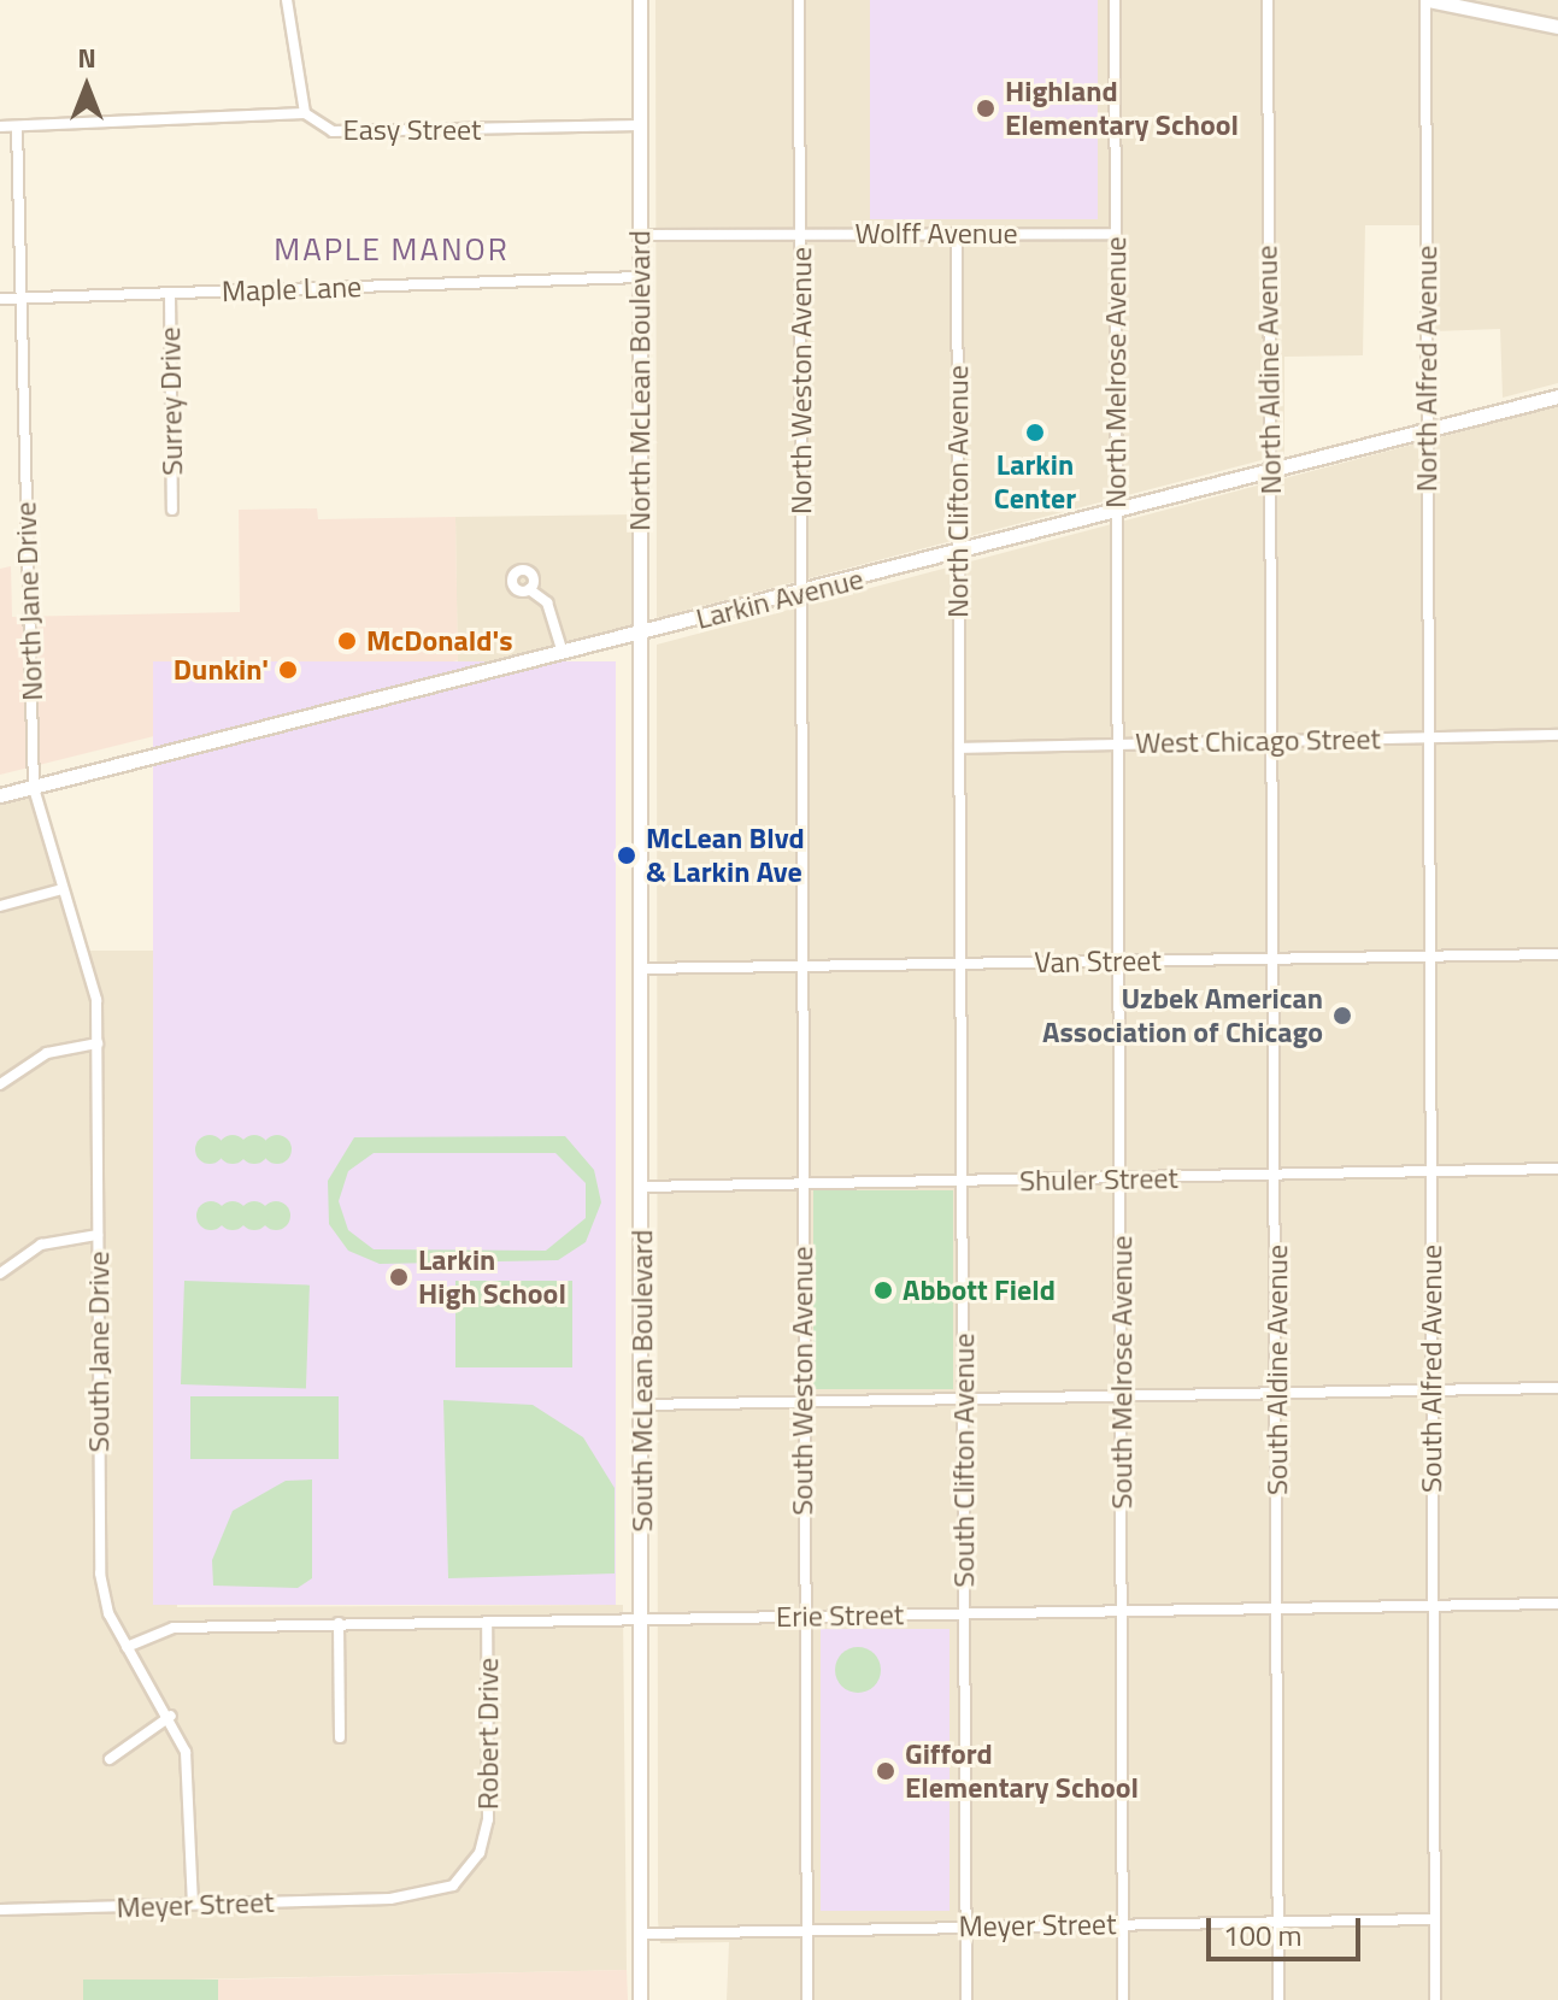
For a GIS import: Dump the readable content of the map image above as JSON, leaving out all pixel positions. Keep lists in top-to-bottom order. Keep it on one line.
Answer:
{"streets":{"main road":["North McLean Boulevard","Larkin Avenue","South McLean Boulevard"],"street":["Easy Street","Wolff Avenue","Maple Lane","North Alfred Avenue","North Aldine Avenue","North Melrose Avenue","North Weston Avenue","Surrey Drive","North Clifton Avenue","North Jane Drive","West Chicago Street","Van Street","Shuler Street","South Jane Drive","South Alfred Avenue","South Aldine Avenue","South Melrose Avenue","South Weston Avenue","South Clifton Avenue","Erie Street","Robert Drive","Meyer Street"]},"crossings":[["Easy Street","North McLean Boulevard"],["Wolff Avenue","North Melrose Avenue"],["Wolff Avenue","North McLean Boulevard"],["Wolff Avenue","North Weston Avenue"],["Wolff Avenue","North Clifton Avenue"],["Maple Lane","North McLean Boulevard"],["Maple Lane","Surrey Drive"],["Maple Lane","North Jane Drive"],["North Alfred Avenue","Larkin Avenue"],["North Alfred Avenue","West Chicago Street"],["North Alfred Avenue","South Alfred Avenue"],["North Aldine Avenue","Larkin Avenue"],["North Aldine Avenue","West Chicago Street"],["North Aldine Avenue","South Aldine Avenue"],["North Melrose Avenue","Larkin Avenue"],["North Melrose Avenue","West Chicago Street"],["North Melrose Avenue","South Melrose Avenue"],["North McLean Boulevard","Larkin Avenue"],["North McLean Boulevard","South McLean Boulevard"],["North Weston Avenue","Larkin Avenue"],["North Weston Avenue","South Weston Avenue"],["North Clifton Avenue","Larkin Avenue"],["North Clifton Avenue","West Chicago Street"],["North Clifton Avenue","South Clifton Avenue"],["Larkin Avenue","North Jane Drive"],["Larkin Avenue","South Jane Drive"],["North Jane Drive","South Jane Drive"],["West Chicago Street","South Alfred Avenue"],["West Chicago Street","South Aldine Avenue"],["West Chicago Street","South Melrose Avenue"],["West Chicago Street","South Clifton Avenue"],["Van Street","South Alfred Avenue"],["Van Street","South Aldine Avenue"],["Van Street","South Melrose Avenue"],["Van Street","South McLean Boulevard"],["Van Street","South Weston Avenue"],["Van Street","South Clifton Avenue"],["Shuler Street","South Alfred Avenue"],["Shuler Street","South Aldine Avenue"],["Shuler Street","South Melrose Avenue"],["Shuler Street","South McLean Boulevard"],["Shuler Street","South Weston Avenue"],["Shuler Street","South Clifton Avenue"],["South Jane Drive","Erie Street"],["South Jane Drive","Meyer Street"],["South Alfred Avenue","Erie Street"],["South Alfred Avenue","Meyer Street"],["South Aldine Avenue","Erie Street"],["South Aldine Avenue","Meyer Street"],["South Melrose Avenue","Erie Street"],["South Melrose Avenue","Meyer Street"],["South McLean Boulevard","Erie Street"],["South McLean Boulevard","Meyer Street"],["South Weston Avenue","Erie Street"],["South Weston Avenue","Meyer Street"],["South Clifton Avenue","Erie Street"],["South Clifton Avenue","Meyer Street"],["Erie Street","Robert Drive"],["Robert Drive","Meyer Street"]],"districts":["MAPLE MANOR"],"places":["Highland Elementary School","Larkin Center","McDonald's","Dunkin'","McLean Blvd & Larkin Ave","Uzbek American Association of Chicago","Larkin High School","Abbott Field","Gifford Elementary School"],"scale_bar":"100 m","north":"top"}
